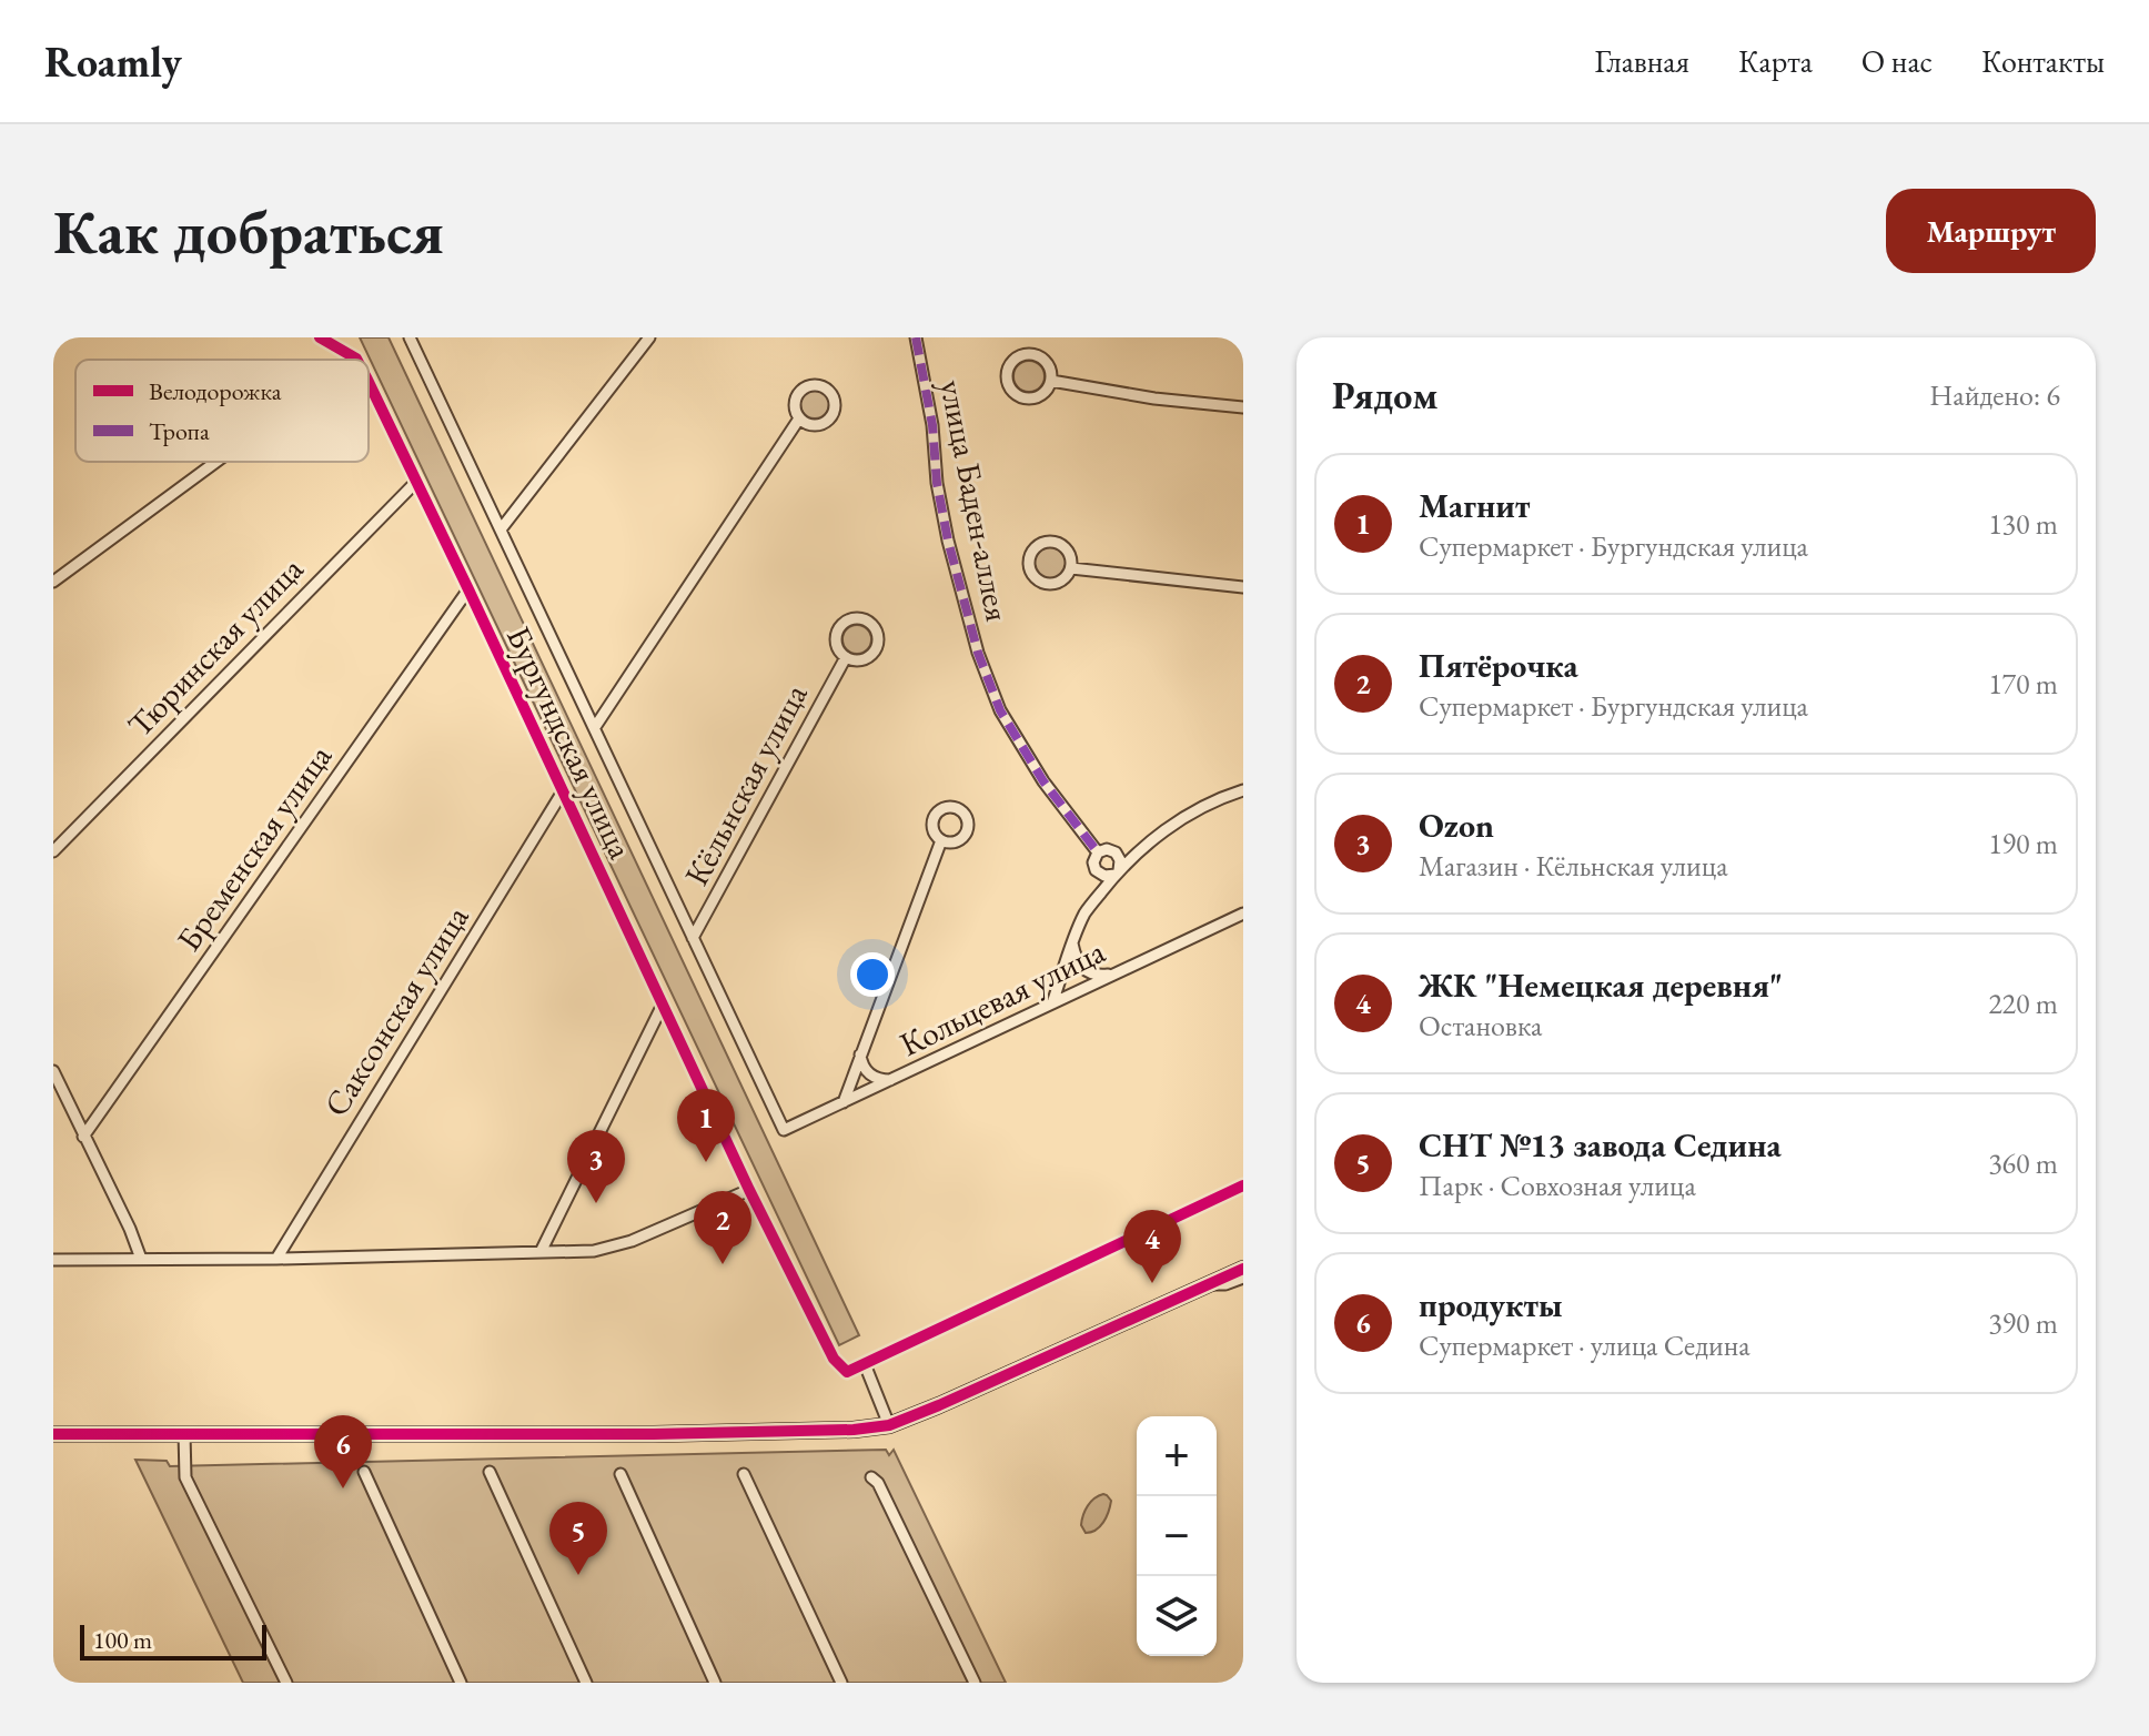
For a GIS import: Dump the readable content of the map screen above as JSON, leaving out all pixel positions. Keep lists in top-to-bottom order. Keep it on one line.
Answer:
{"streets":{"street":["улица Баден-аллея","Тюринская улица","Бургундская улица","Кёльнская улица","Бременская улица","Кольцевая улица","Саксонская улица"]},"crossings":[["Тюринская улица","Бургундская улица"],["Бургундская улица","Кёльнская улица"],["Бургундская улица","Бременская улица"],["Бургундская улица","Кольцевая улица"],["Бургундская улица","Саксонская улица"]],"legend":["Велодорожка","Тропа"],"scale_bar":"100 m","page":{"header":"Roamly","nav":["Главная","Карта","О нас","Контакты"],"buttons":"Маршрут","title":"Как добраться","heading":["Рядом","Найдено: 6"],"list":[{"mark":"1","name":"Магнит","note":"Супермаркет · Бургундская улица","value":"130 m"},{"mark":"2","name":"Пятёрочка","note":"Супермаркет · Бургундская улица","value":"170 m"},{"mark":"3","name":"Ozon","note":"Магазин · Кёльнская улица","value":"190 m"},{"mark":"4","name":"ЖК \"Немецкая деревня\"","note":"Остановка","value":"220 m"},{"mark":"5","name":"СНТ №13 завода Седина","note":"Парк · Совхозная улица","value":"360 m"},{"mark":"6","name":"продукты","note":"Супермаркет · улица Седина","value":"390 m"}],"pins":["1","3","2","4","6","5"],"map_buttons":["+","−"],"scale":"100 m"}}
